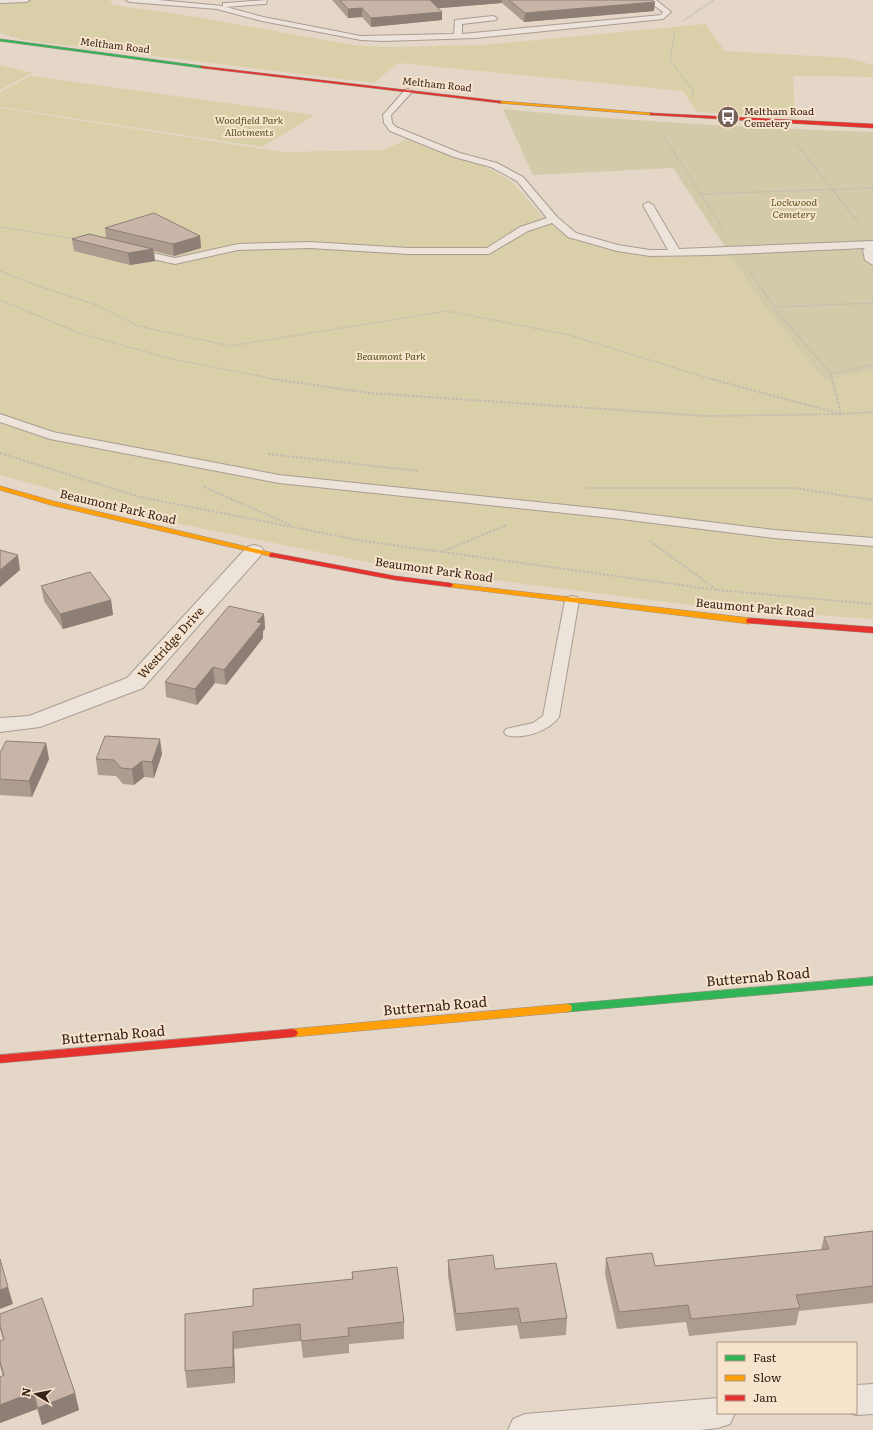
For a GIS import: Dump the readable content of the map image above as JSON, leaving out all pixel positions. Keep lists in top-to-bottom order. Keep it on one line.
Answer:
{"streets":{"street":["Meltham Road","Beaumont Park Road","Westridge Drive","Butternab Road"]},"crossings":[["Beaumont Park Road","Westridge Drive"]],"parks":["Woodfield Park Allotments","Lockwood Cemetery","Beaumont Park"],"places":{"bus stop":["Meltham Road Cemetery"]},"legend":["Fast","Slow","Jam"],"north":"left"}
